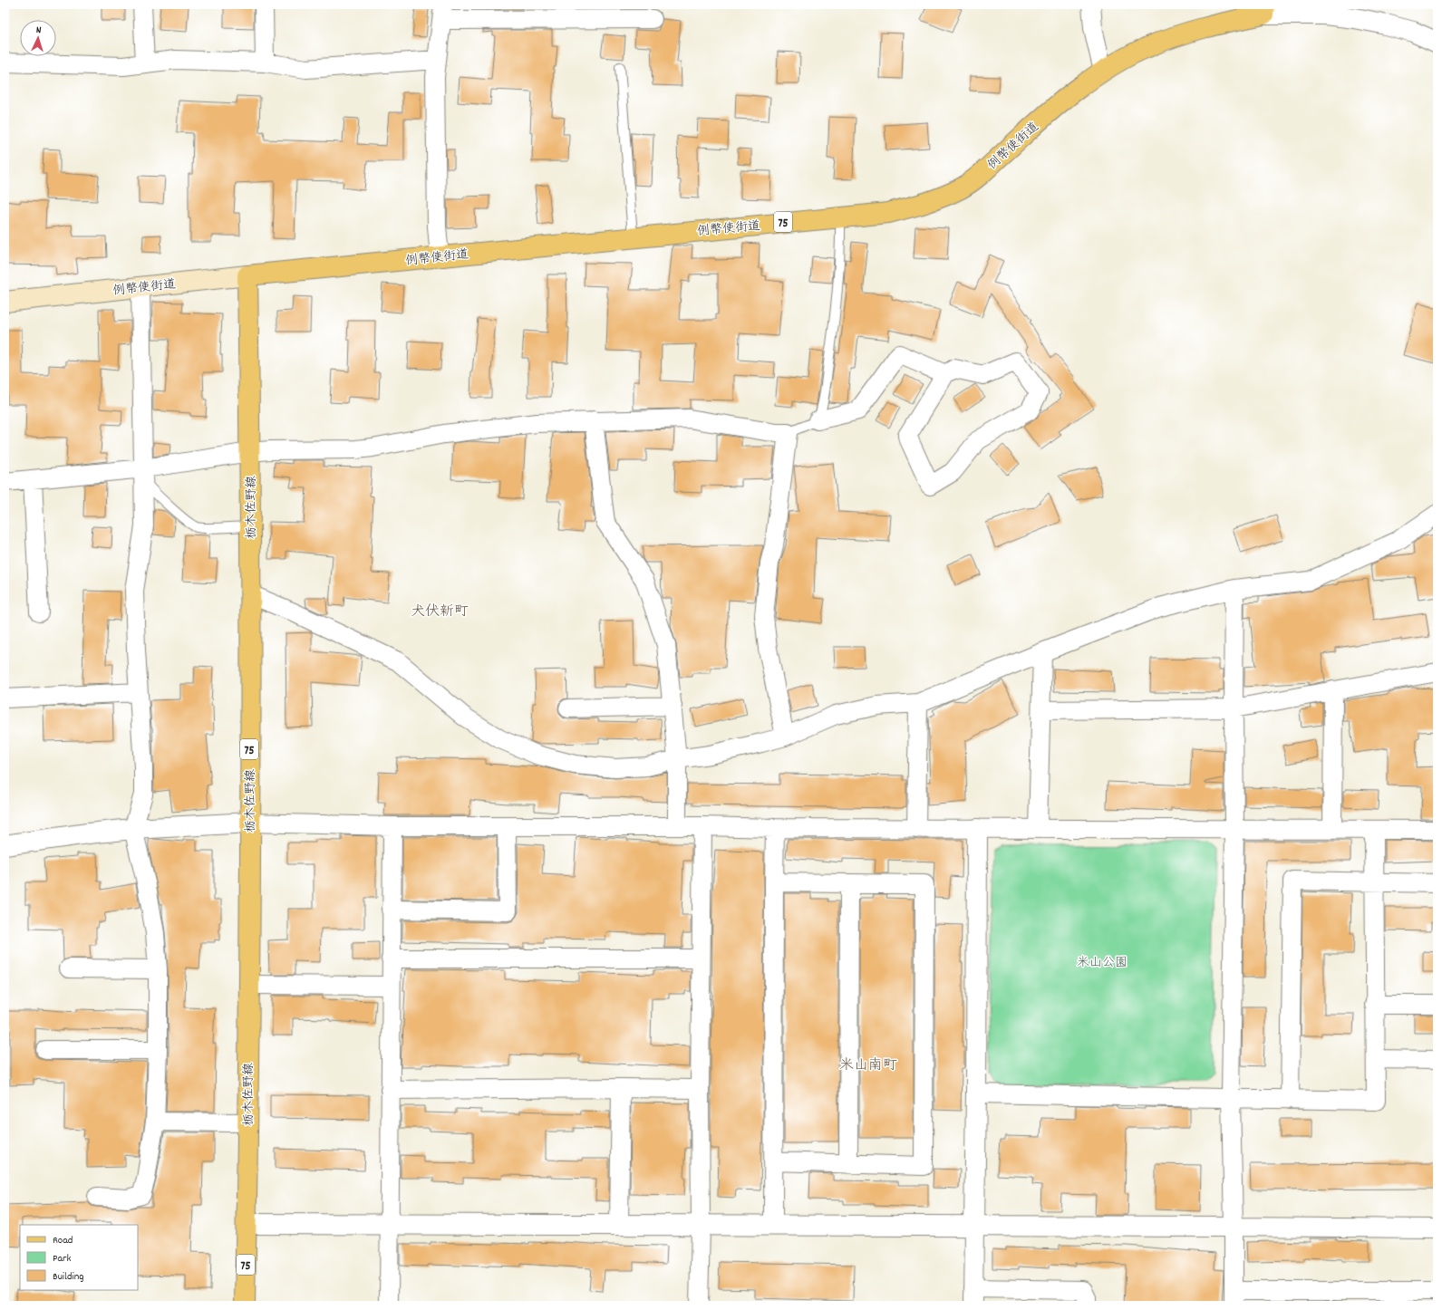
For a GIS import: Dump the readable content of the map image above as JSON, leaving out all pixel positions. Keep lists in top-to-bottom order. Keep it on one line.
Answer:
{"streets":{"main road":["例幣使街道","75","栃木佐野線"]},"crossings":[["例幣使街道","栃木佐野線"]],"districts":["犬伏新町","米山南町"],"parks":["米山公園"],"legend":["Road","Park","Building"],"north":"top"}
